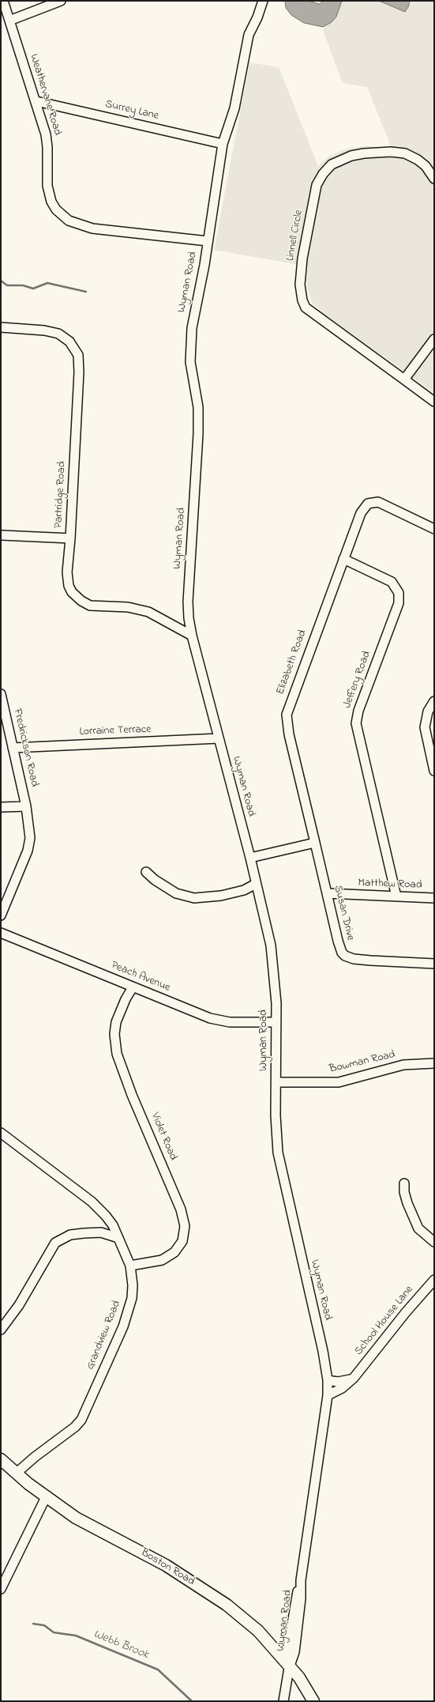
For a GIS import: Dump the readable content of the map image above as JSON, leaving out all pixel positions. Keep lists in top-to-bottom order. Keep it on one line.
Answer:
{"streets":{"main road":["Boston Road"],"street":["Weathervane Road","Surrey Lane","Linnell Circle","Wyman Road","Partridge Road","Elizabeth Road","Jeffery Road","Lorraine Terrace","Fredrickson Road","Matthew Road","Susan Drive","Peach Avenue","Bowman Road","Violet Road","School House Lane","Grandview Road"]},"crossings":[["Weathervane Road","Surrey Lane"],["Weathervane Road","Wyman Road"],["Surrey Lane","Wyman Road"],["Wyman Road","Partridge Road"],["Wyman Road","Lorraine Terrace"],["Wyman Road","Peach Avenue"],["Wyman Road","Bowman Road"],["Wyman Road","School House Lane"],["Wyman Road","Boston Road"],["Elizabeth Road","Jeffery Road"],["Elizabeth Road","Susan Drive"],["Jeffery Road","Matthew Road"],["Lorraine Terrace","Fredrickson Road"],["Matthew Road","Susan Drive"],["Peach Avenue","Violet Road"],["Violet Road","Grandview Road"],["Grandview Road","Boston Road"]],"water":["Webb Brook"]}
